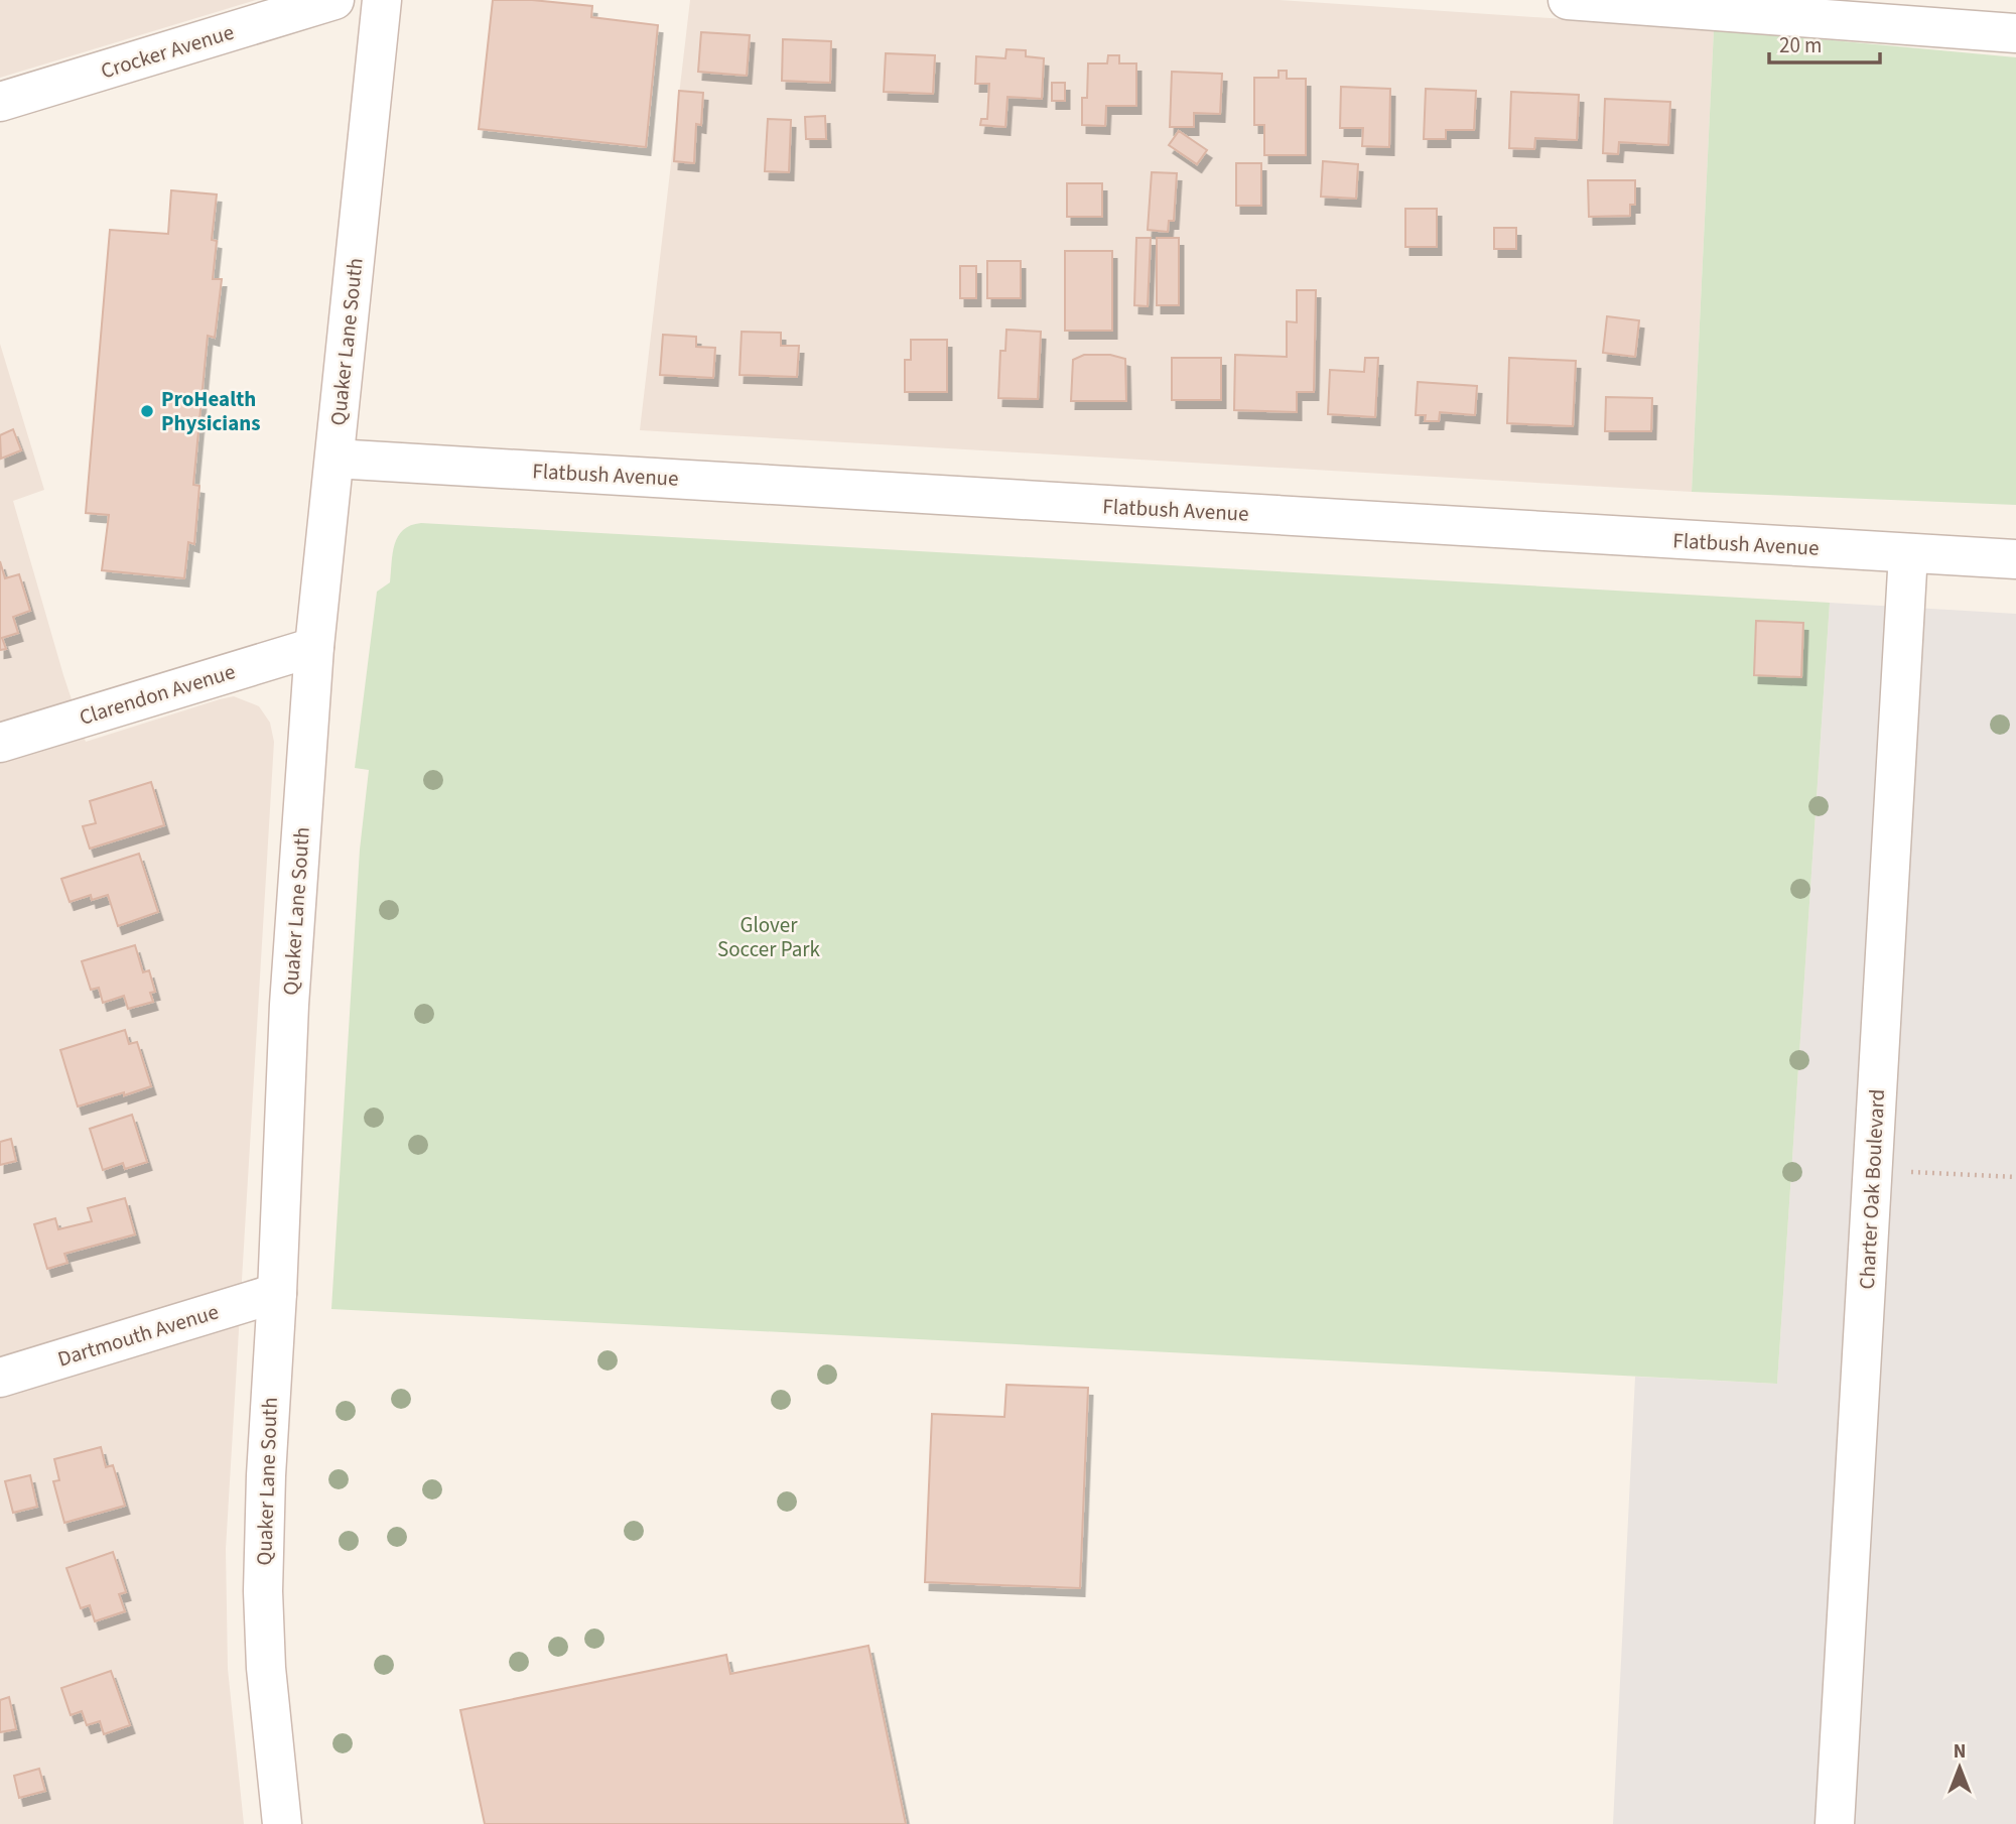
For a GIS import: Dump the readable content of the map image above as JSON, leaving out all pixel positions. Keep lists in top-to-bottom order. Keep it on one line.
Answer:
{"streets":{"street":["Crocker Avenue","Quaker Lane South","Flatbush Avenue","Clarendon Avenue","Charter Oak Boulevard","Dartmouth Avenue"]},"crossings":[["Quaker Lane South","Flatbush Avenue"],["Quaker Lane South","Clarendon Avenue"],["Quaker Lane South","Dartmouth Avenue"],["Flatbush Avenue","Charter Oak Boulevard"]],"parks":["Glover Soccer Park"],"places":["ProHealth Physicians"],"scale_bar":"20 m","north":"top"}
